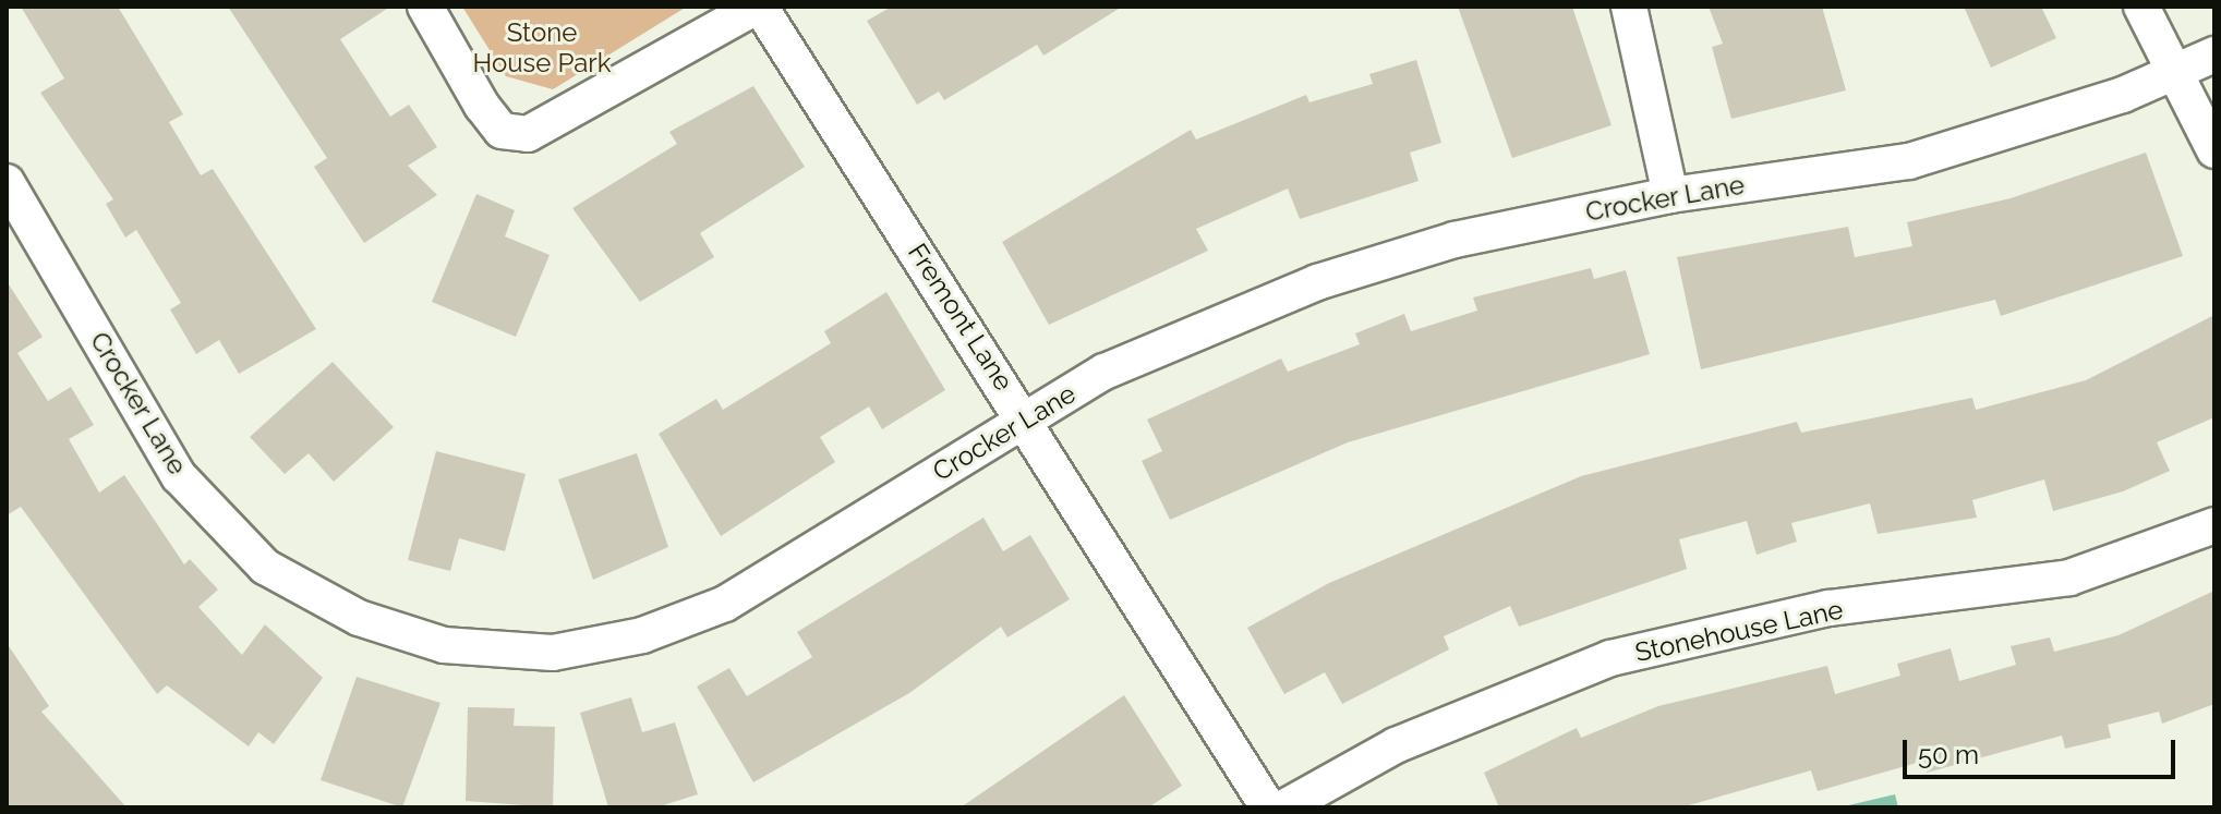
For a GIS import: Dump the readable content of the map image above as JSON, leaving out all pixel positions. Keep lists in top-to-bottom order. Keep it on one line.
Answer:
{"streets":{"street":["Crocker Lane","Fremont Lane","Stonehouse Lane"]},"crossings":[["Crocker Lane","Fremont Lane"]],"parks":["Stone House Park"],"scale_bar":"50 m"}
